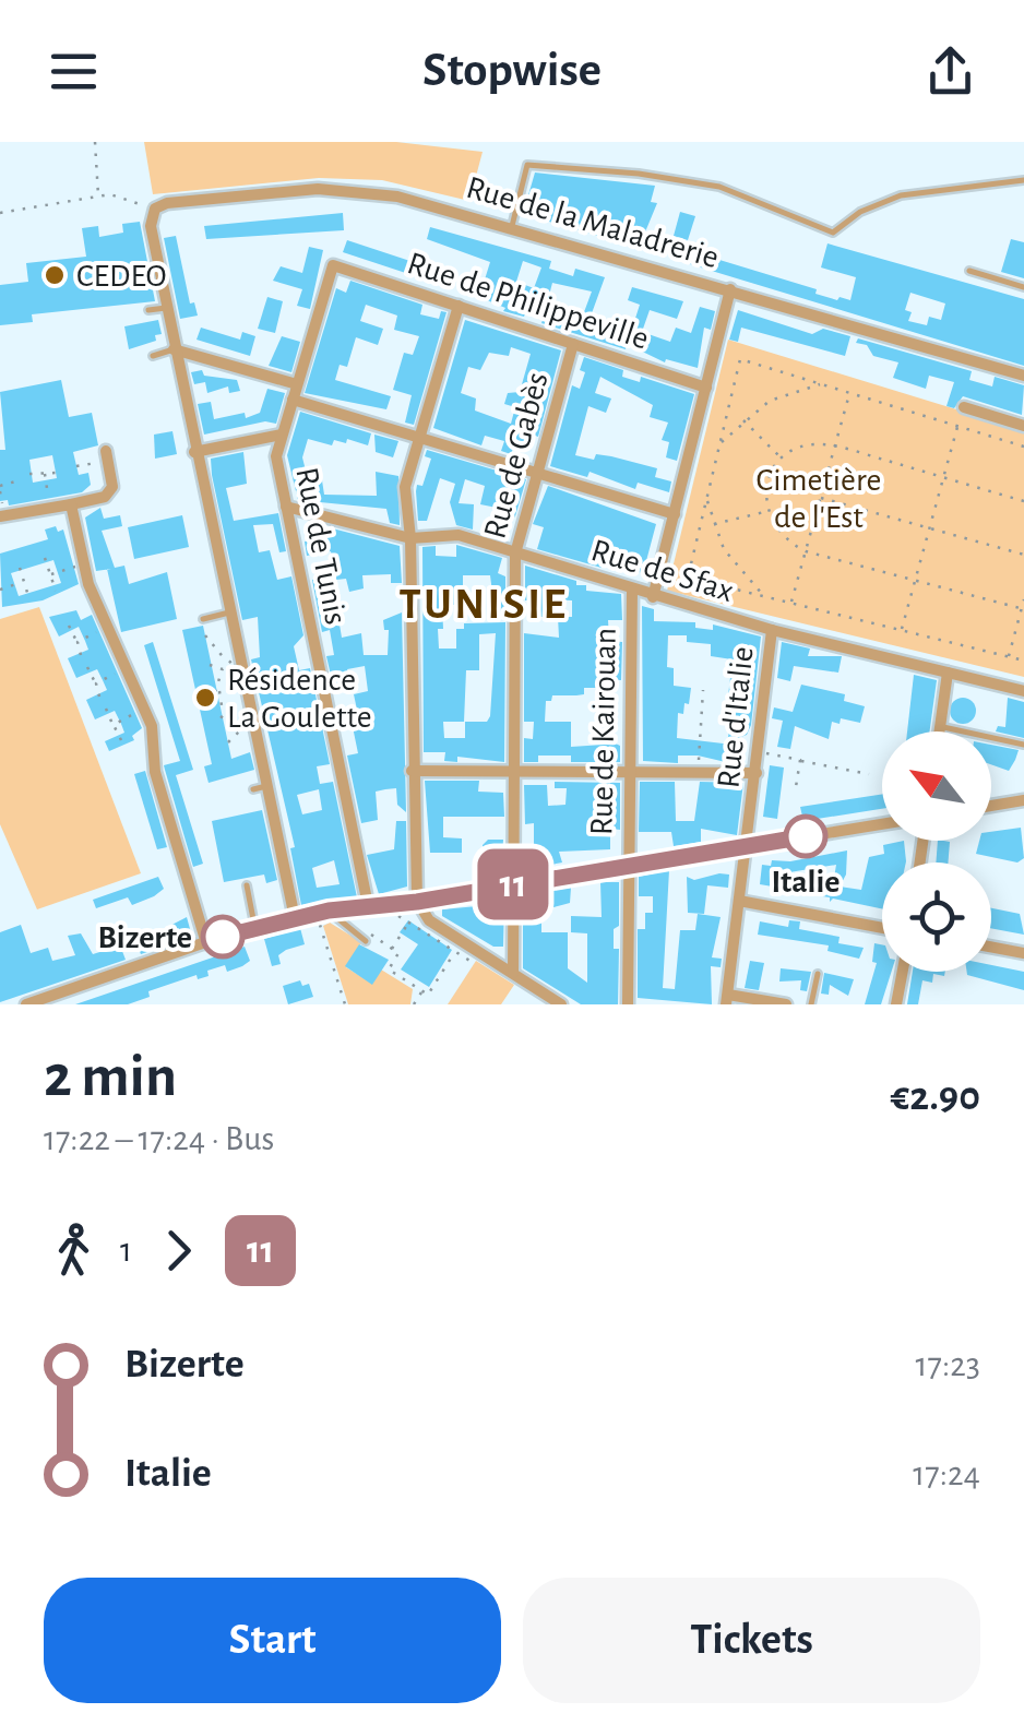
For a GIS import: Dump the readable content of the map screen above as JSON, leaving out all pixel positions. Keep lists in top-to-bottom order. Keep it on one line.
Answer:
{"streets":{"street":["Rue de la Maladrerie","Rue de Philippeville","Rue de Gabès","Rue de Tunis","Rue de Sfax","Rue d'Italie","Rue de Kairouan"]},"crossings":[["Rue de Philippeville","Rue de Gabès"],["Rue de Philippeville","Rue de Tunis"],["Rue de Gabès","Rue de Sfax"],["Rue de Tunis","Rue de Sfax"],["Rue de Sfax","Rue d'Italie"],["Rue de Sfax","Rue de Kairouan"]],"districts":["TUNISIE"],"parks":["Cimetière de l'Est"],"places":["CEDEO","Résidence La Goulette","Italie","Bizerte"],"lines":["bus line 11"],"north":"top left","page":{"header":"Stopwise","on_map":"11","heading":["2 min","17:22 – 17:24 · Bus","€2.90"],"legs":["1","11"],"list":[{"name":"Bizerte","value":"17:23"},{"name":"Italie","value":"17:24"}],"buttons":["Start","Tickets"]}}
